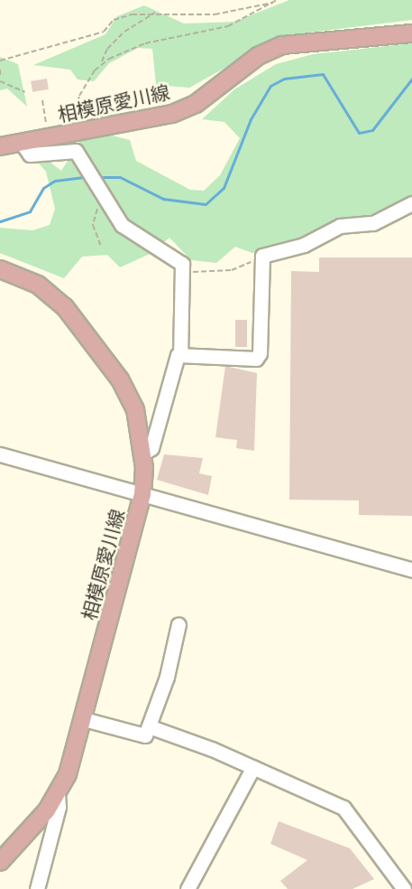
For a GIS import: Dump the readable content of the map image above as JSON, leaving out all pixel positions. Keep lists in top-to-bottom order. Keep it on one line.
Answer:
{"streets":{"main road":["相模原愛川線"]}}
